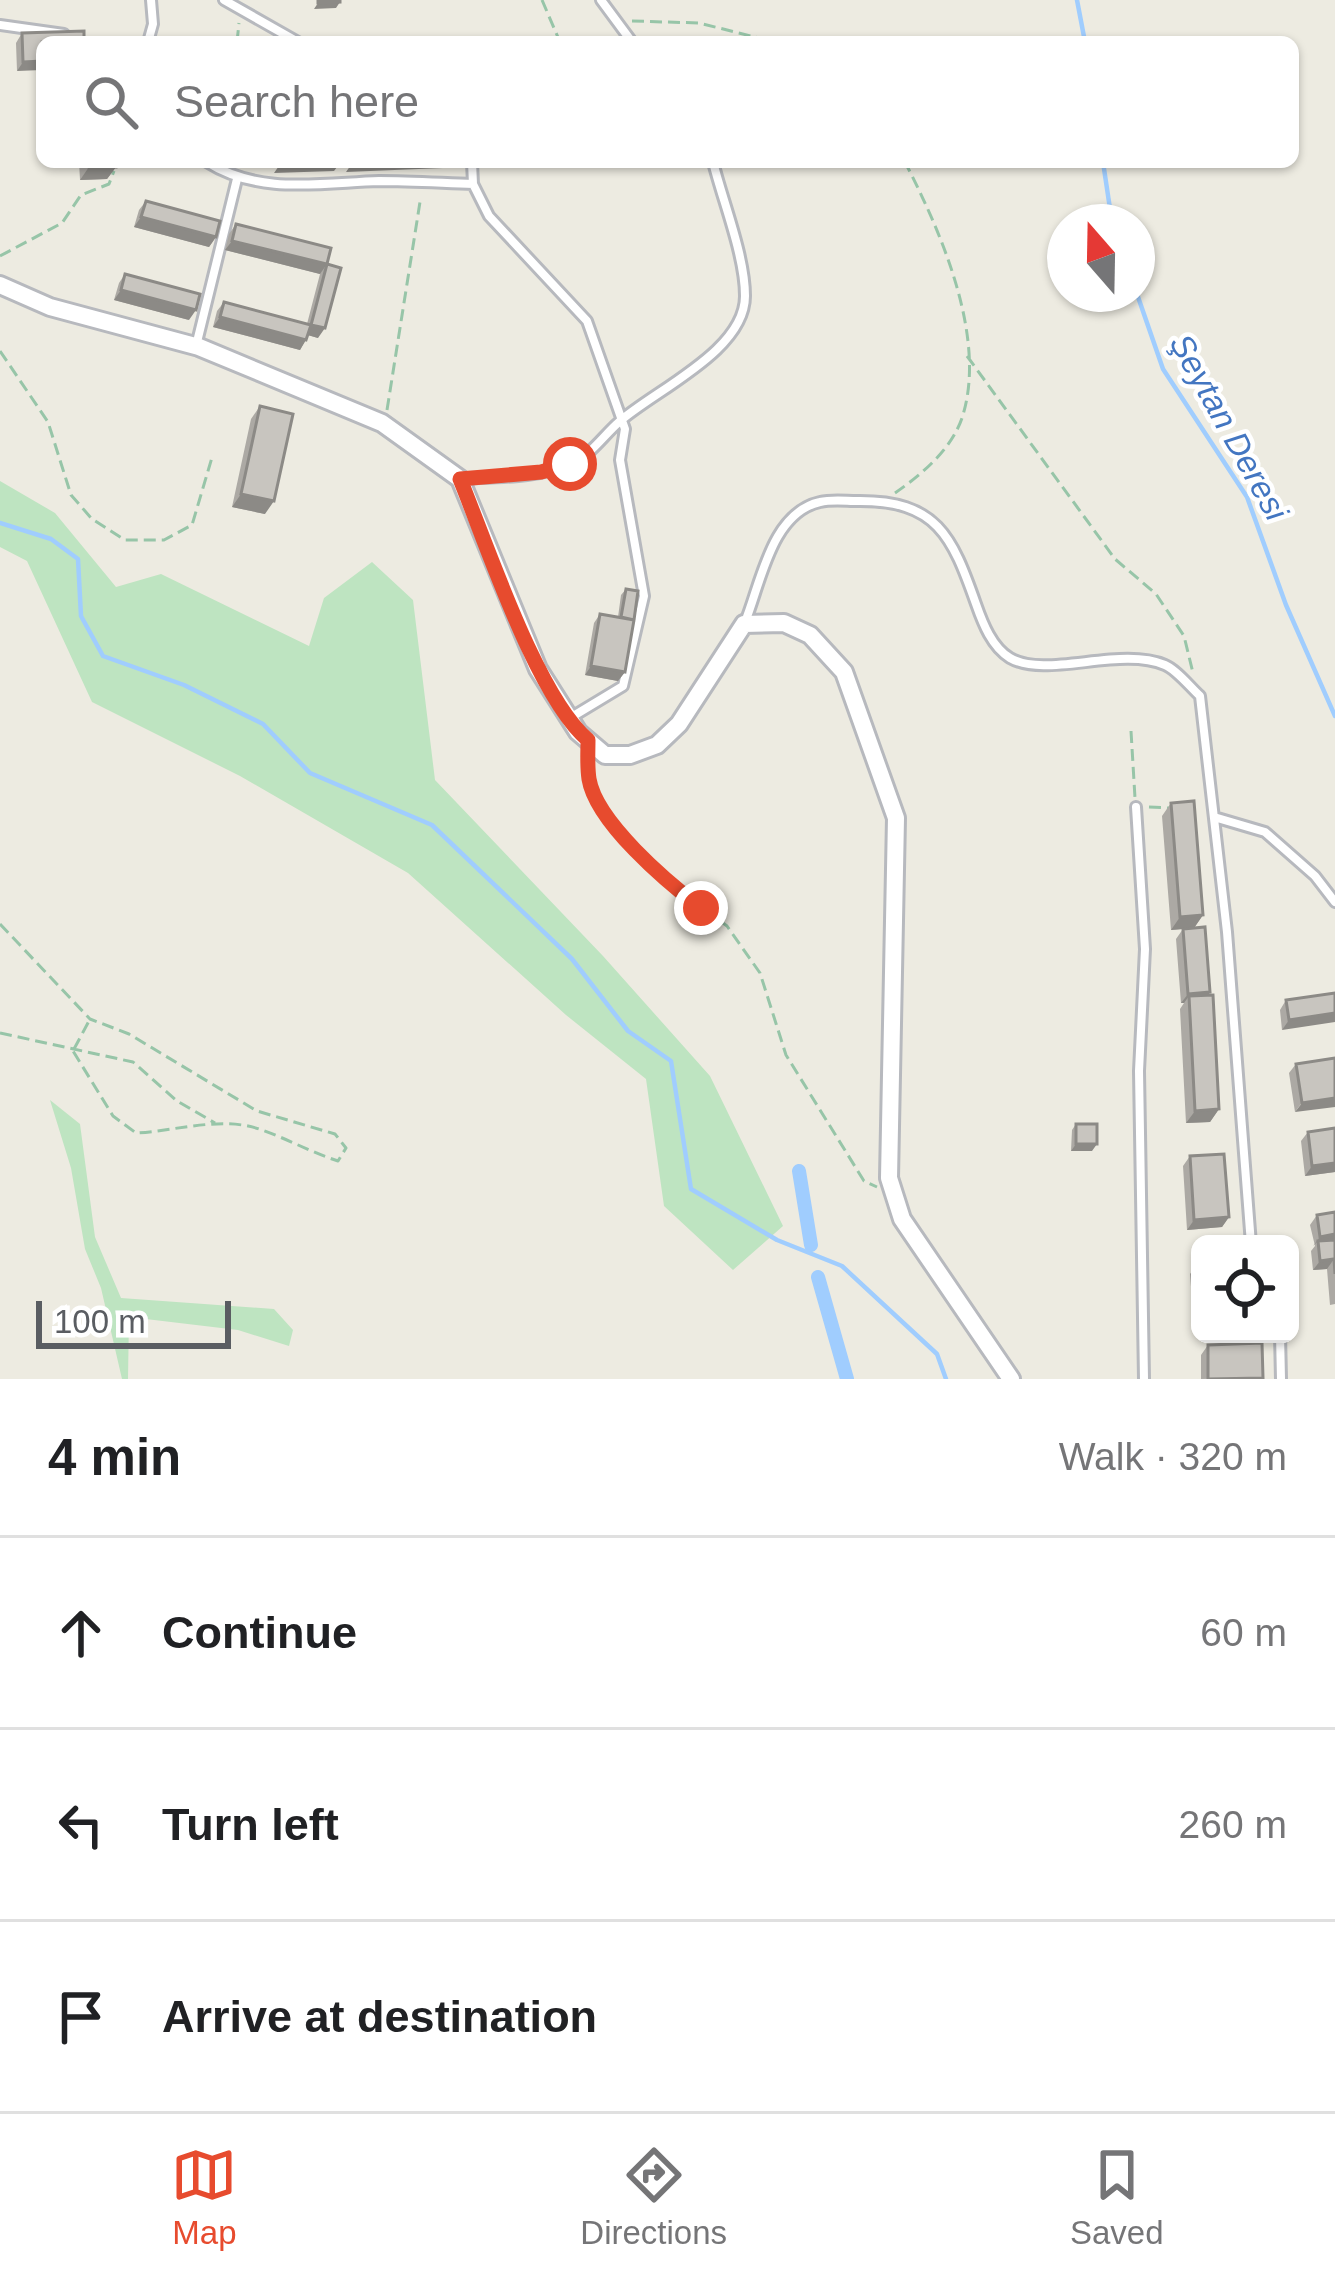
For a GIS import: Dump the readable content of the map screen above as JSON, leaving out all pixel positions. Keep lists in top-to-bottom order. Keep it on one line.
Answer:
{"water":["Şeytan Deresi"],"scale_bar":"100 m","north":"top","page":{"search":"Search here","scale":"100 m","heading":["4 min","Walk · 320 m"],"list":[["Continue","60 m"],["Turn left","260 m"],"Arrive at destination"],"nav":["Map","Directions","Saved"]}}
